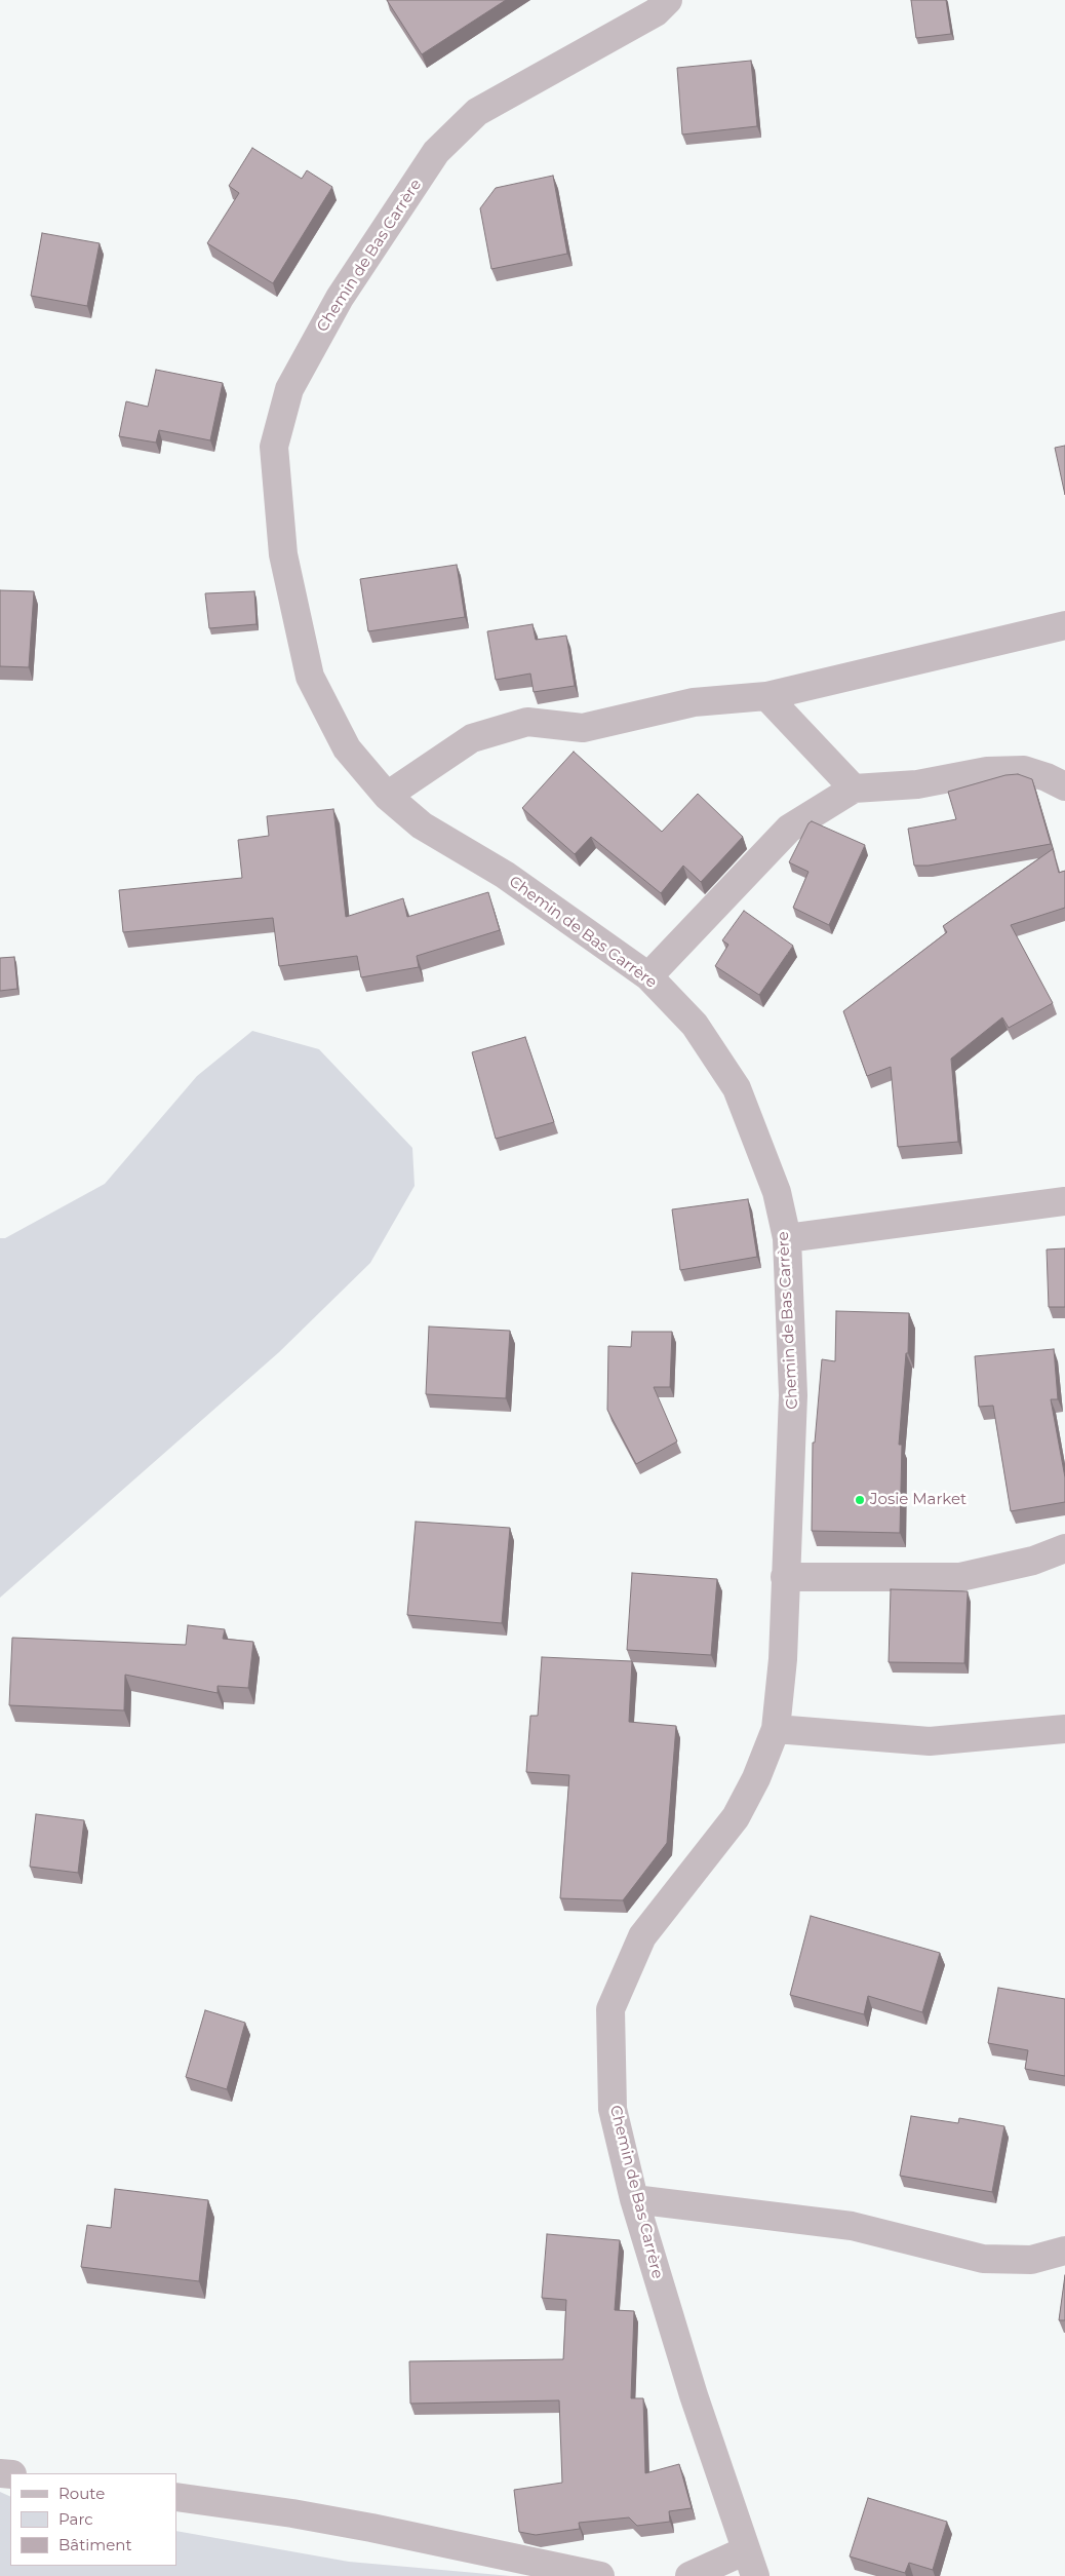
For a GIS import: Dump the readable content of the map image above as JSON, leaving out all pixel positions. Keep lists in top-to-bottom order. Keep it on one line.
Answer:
{"streets":{"street":["Chemin de Bas Carrère"]},"places":["Josie Market"],"legend":["Route","Parc","Bâtiment"]}
